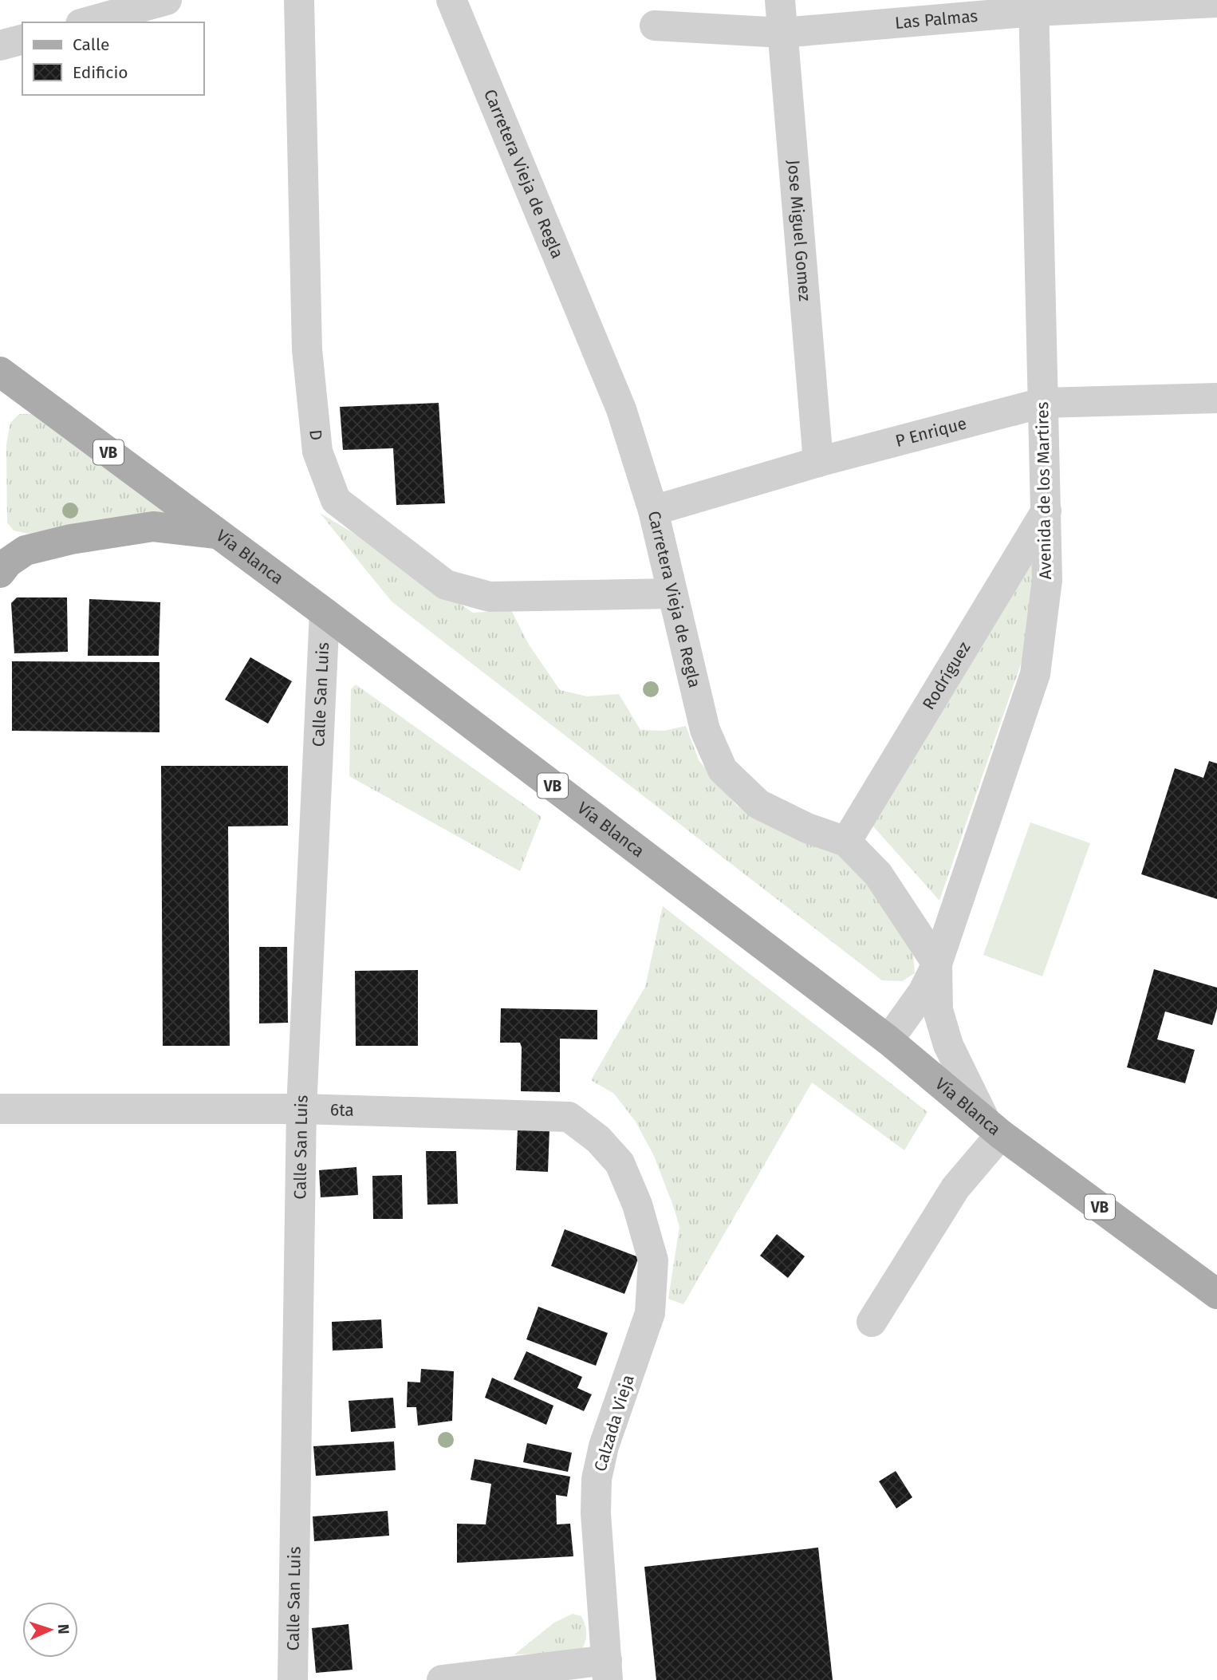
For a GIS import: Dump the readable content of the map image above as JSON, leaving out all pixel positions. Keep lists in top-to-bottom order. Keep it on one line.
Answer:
{"streets":{"main road":["VB","Vía Blanca"],"street":["Las Palmas","Carretera Vieja de Regla","Jose Miguel Gomez","P Enrique","D","Avenida de los Martires","Rodríguez","Calle San Luis","6ta","Calzada Vieja"]},"crossings":[["Las Palmas","Jose Miguel Gomez"],["Las Palmas","Avenida de los Martires"],["Carretera Vieja de Regla","P Enrique"],["Carretera Vieja de Regla","D"],["Carretera Vieja de Regla","Avenida de los Martires"],["Carretera Vieja de Regla","Rodríguez"],["Jose Miguel Gomez","P Enrique"],["P Enrique","Avenida de los Martires"],["Avenida de los Martires","Rodríguez"],["Vía Blanca","Calle San Luis"],["Calle San Luis","6ta"],["6ta","Calzada Vieja"]],"legend":["Calle","Edificio"],"north":"right"}
